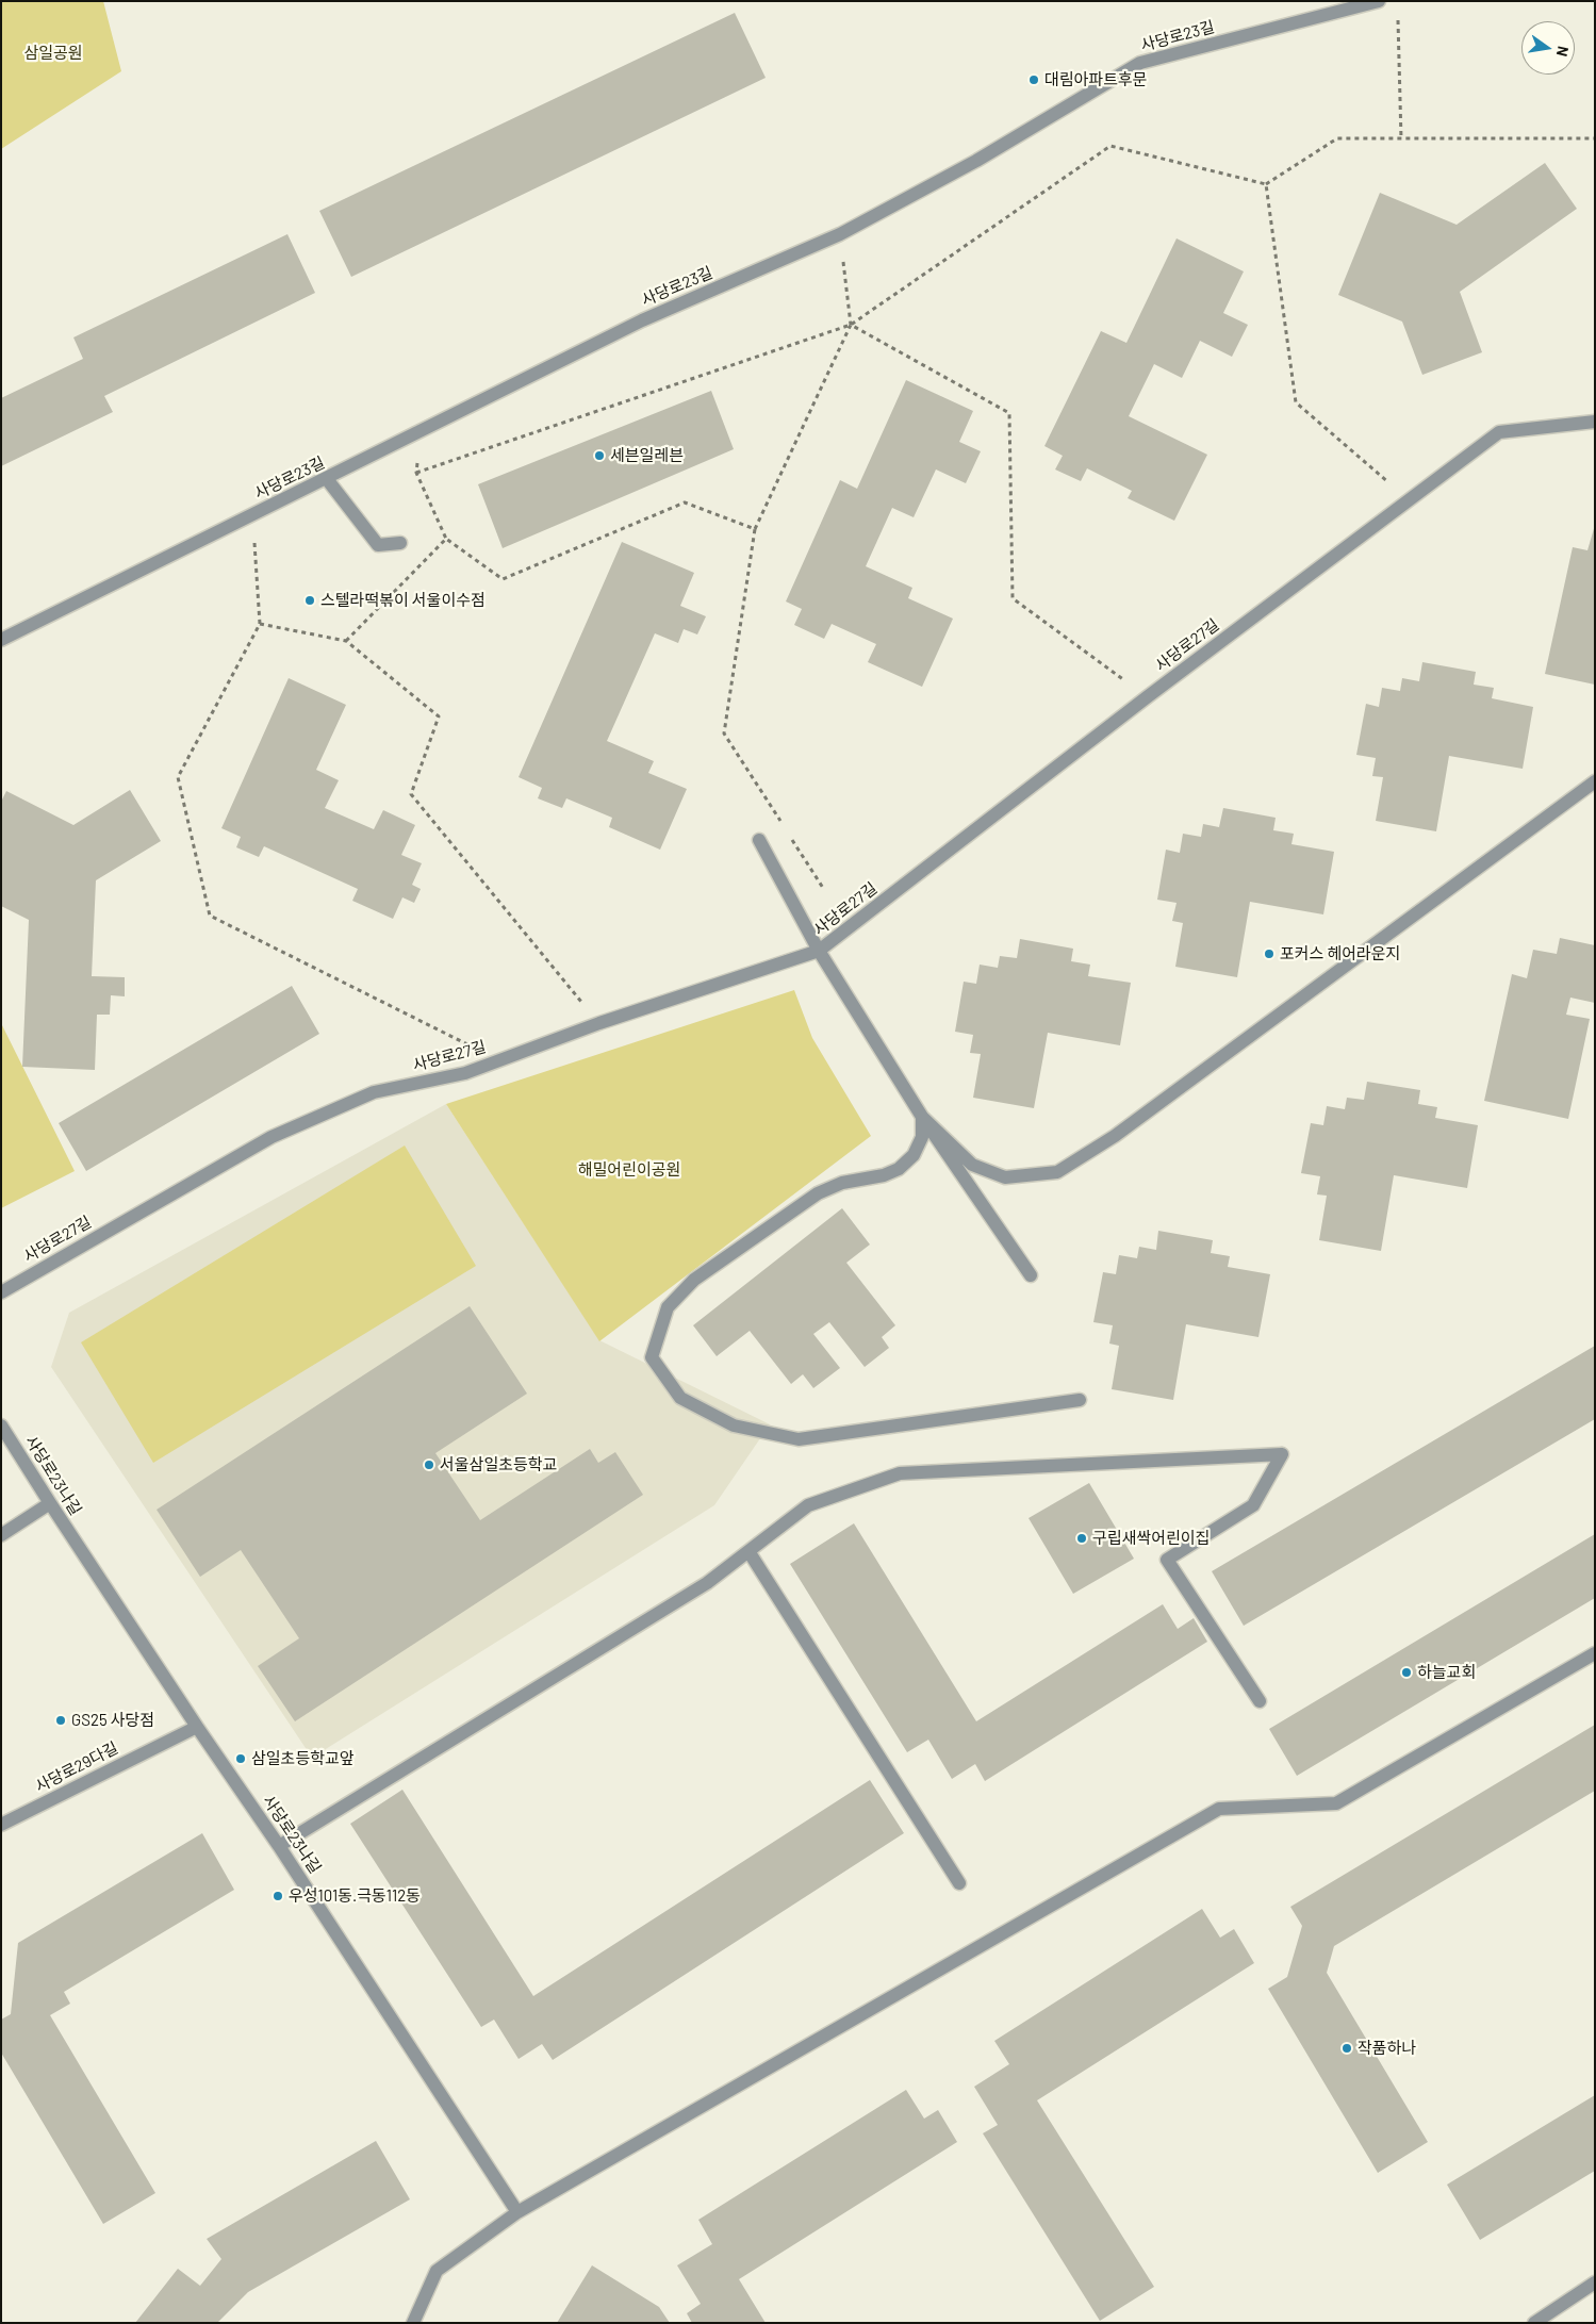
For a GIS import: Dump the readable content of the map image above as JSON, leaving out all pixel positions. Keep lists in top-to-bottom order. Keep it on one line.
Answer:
{"streets":{"street":["사당로23길","사당로27길","사당로23나길","사당로29다길"]},"crossings":[["사당로23나길","사당로29다길"]],"parks":["삼일공원","해밀어린이공원"],"places":["대림아파트후문","세븐일레븐","스텔라떡볶이 서울이수점","포커스 헤어라운지","서울삼일초등학교","구립새싹어린이집","하늘교회","GS25 사당점","삼일초등학교앞","우성101동.극동112동","작품하나"],"north":"right"}
